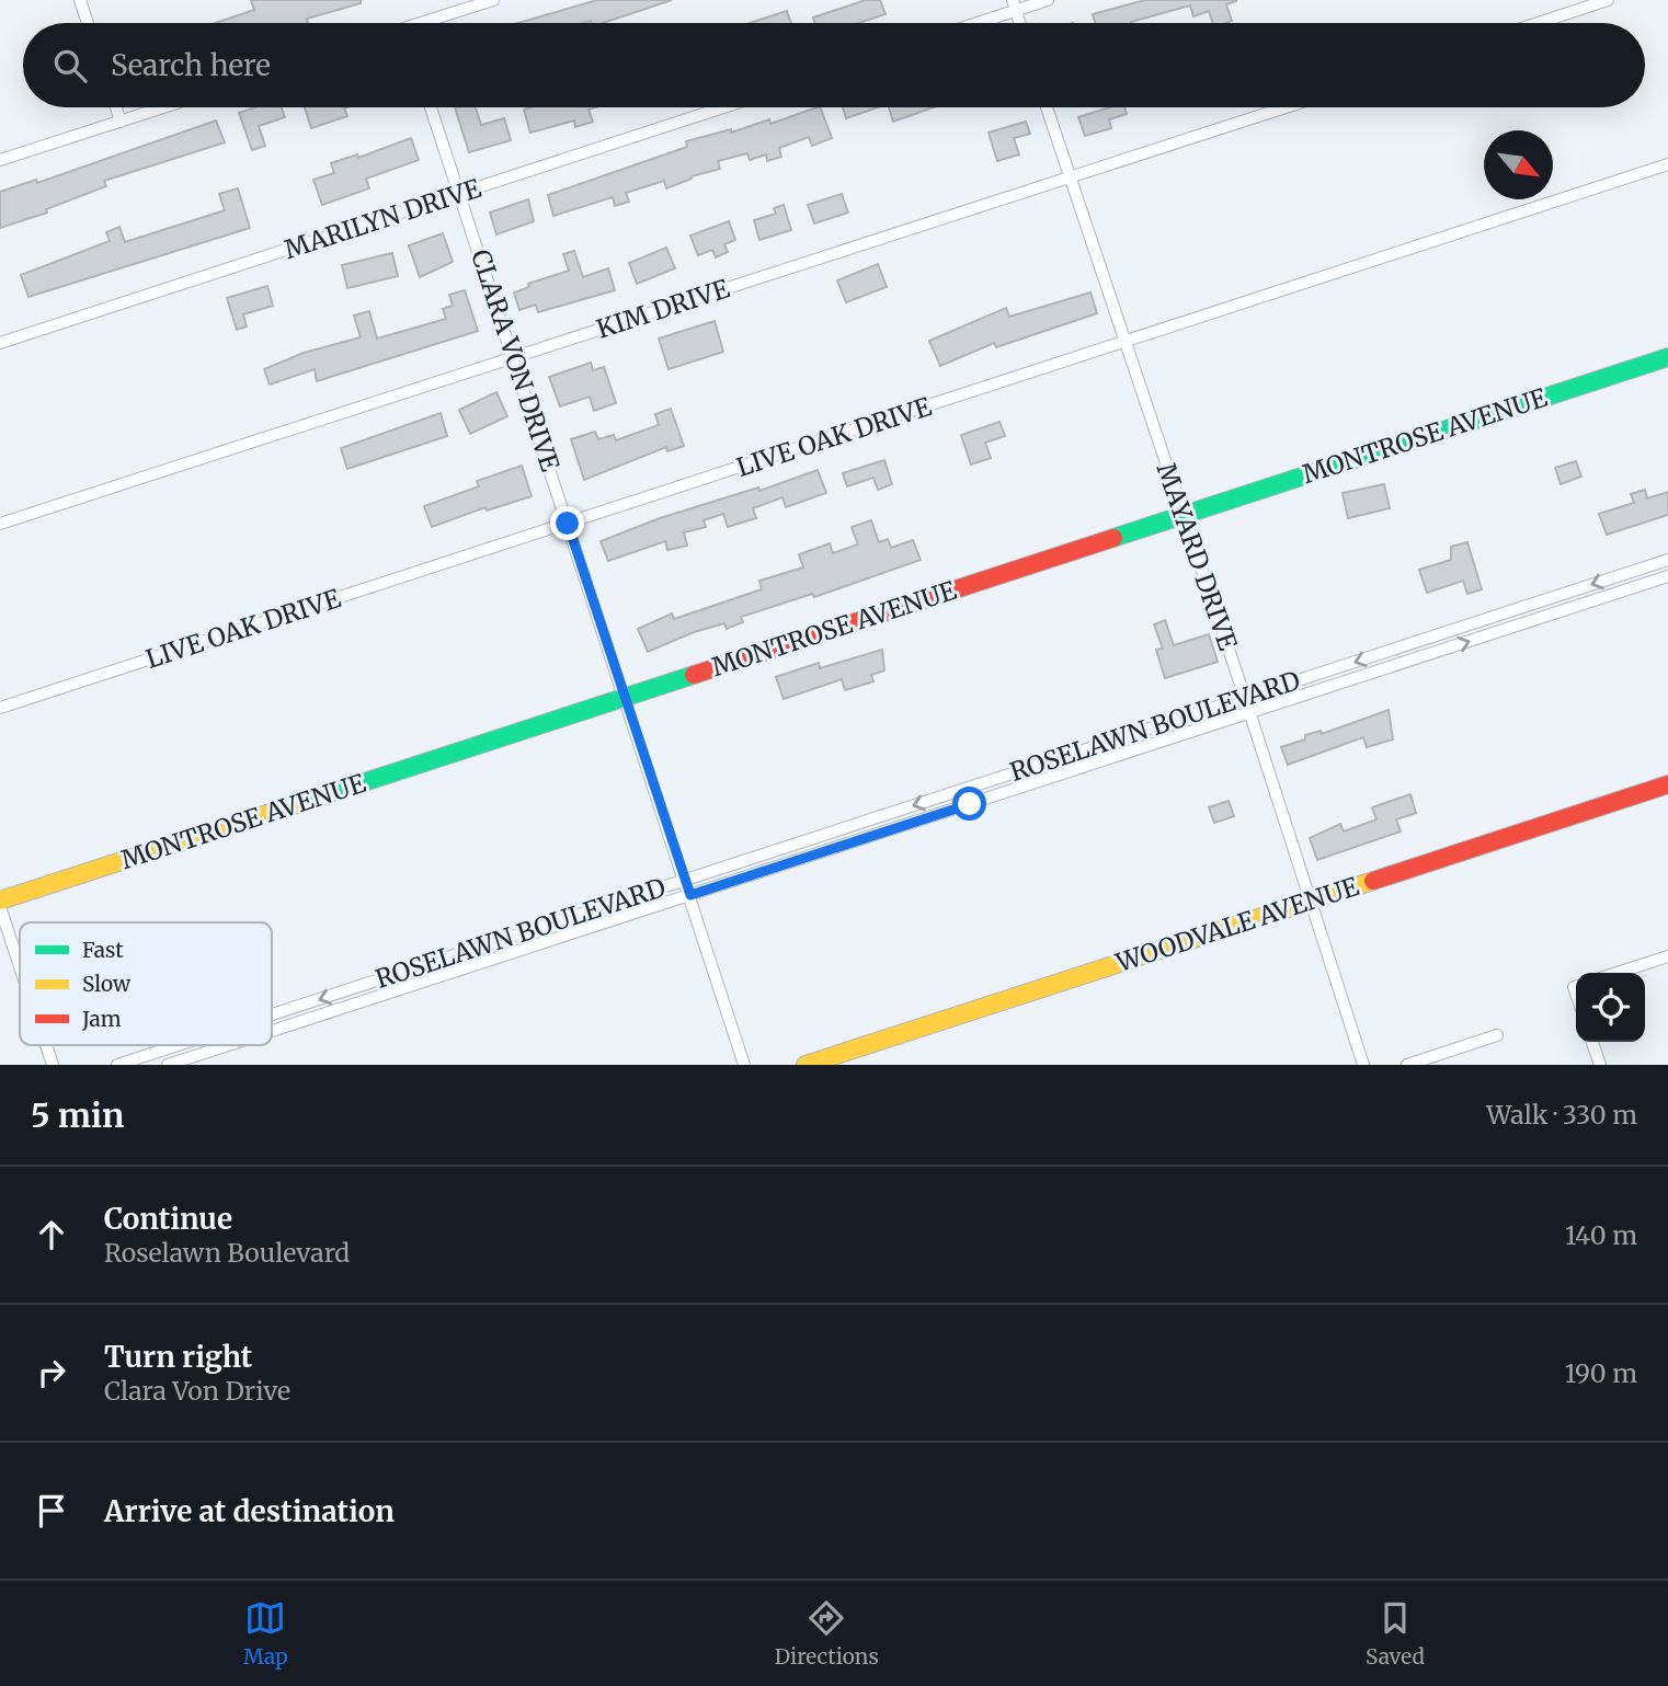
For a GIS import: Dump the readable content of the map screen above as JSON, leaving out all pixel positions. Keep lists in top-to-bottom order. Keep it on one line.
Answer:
{"streets":{"street":["MARILYN DRIVE","KIM DRIVE","CLARA VON DRIVE","MONTROSE AVENUE","LIVE OAK DRIVE","MAYARD DRIVE","ROSELAWN BOULEVARD","WOODVALE AVENUE"]},"crossings":[["MARILYN DRIVE","CLARA VON DRIVE"],["KIM DRIVE","CLARA VON DRIVE"],["KIM DRIVE","MAYARD DRIVE"],["CLARA VON DRIVE","MONTROSE AVENUE"],["CLARA VON DRIVE","LIVE OAK DRIVE"],["CLARA VON DRIVE","ROSELAWN BOULEVARD"],["MONTROSE AVENUE","MAYARD DRIVE"],["LIVE OAK DRIVE","MAYARD DRIVE"],["MAYARD DRIVE","ROSELAWN BOULEVARD"],["MAYARD DRIVE","WOODVALE AVENUE"]],"legend":["Fast","Slow","Jam"],"north":"bottom right","page":{"search":"Search here","heading":["5 min","Walk · 330 m"],"list":[["Continue","Roselawn Boulevard","140 m"],["Turn right","Clara Von Drive","190 m"],"Arrive at destination"],"nav":["Map","Directions","Saved"]}}
